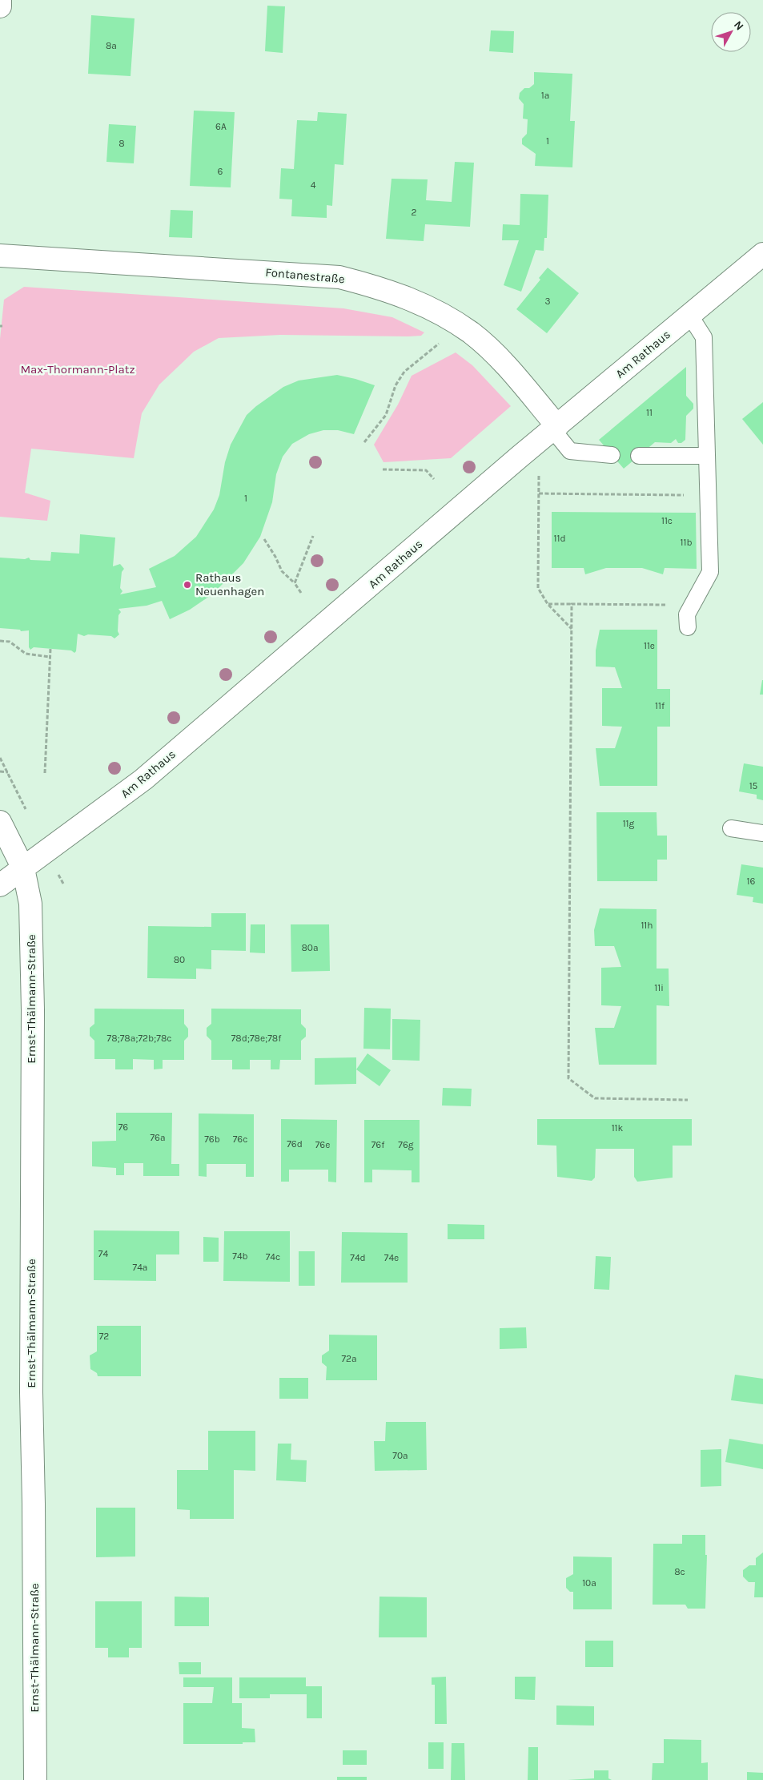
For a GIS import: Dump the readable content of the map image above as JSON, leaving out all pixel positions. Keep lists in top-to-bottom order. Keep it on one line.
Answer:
{"streets":{"street":["Fontanestraße","Am Rathaus","Ernst-Thälmann-Straße"]},"crossings":[["Fontanestraße","Am Rathaus"],["Am Rathaus","Ernst-Thälmann-Straße"]],"parks":["Max-Thormann-Platz"],"places":["Rathaus Neuenhagen"],"house_numbers":["8a","1a","6A","1","8","6","4","2","3","11","1","11c","11d","11b","11e","11f","15","11g","16","11h","80a","80","11i","78;78a;72b;78c","78d;78e;78f","76","11k","76a","76b","76c","76d","76e","76f","76g","74","74b","74c","74d","74e","74a","72","72a","70a","8c","10a"],"north":"top right"}
